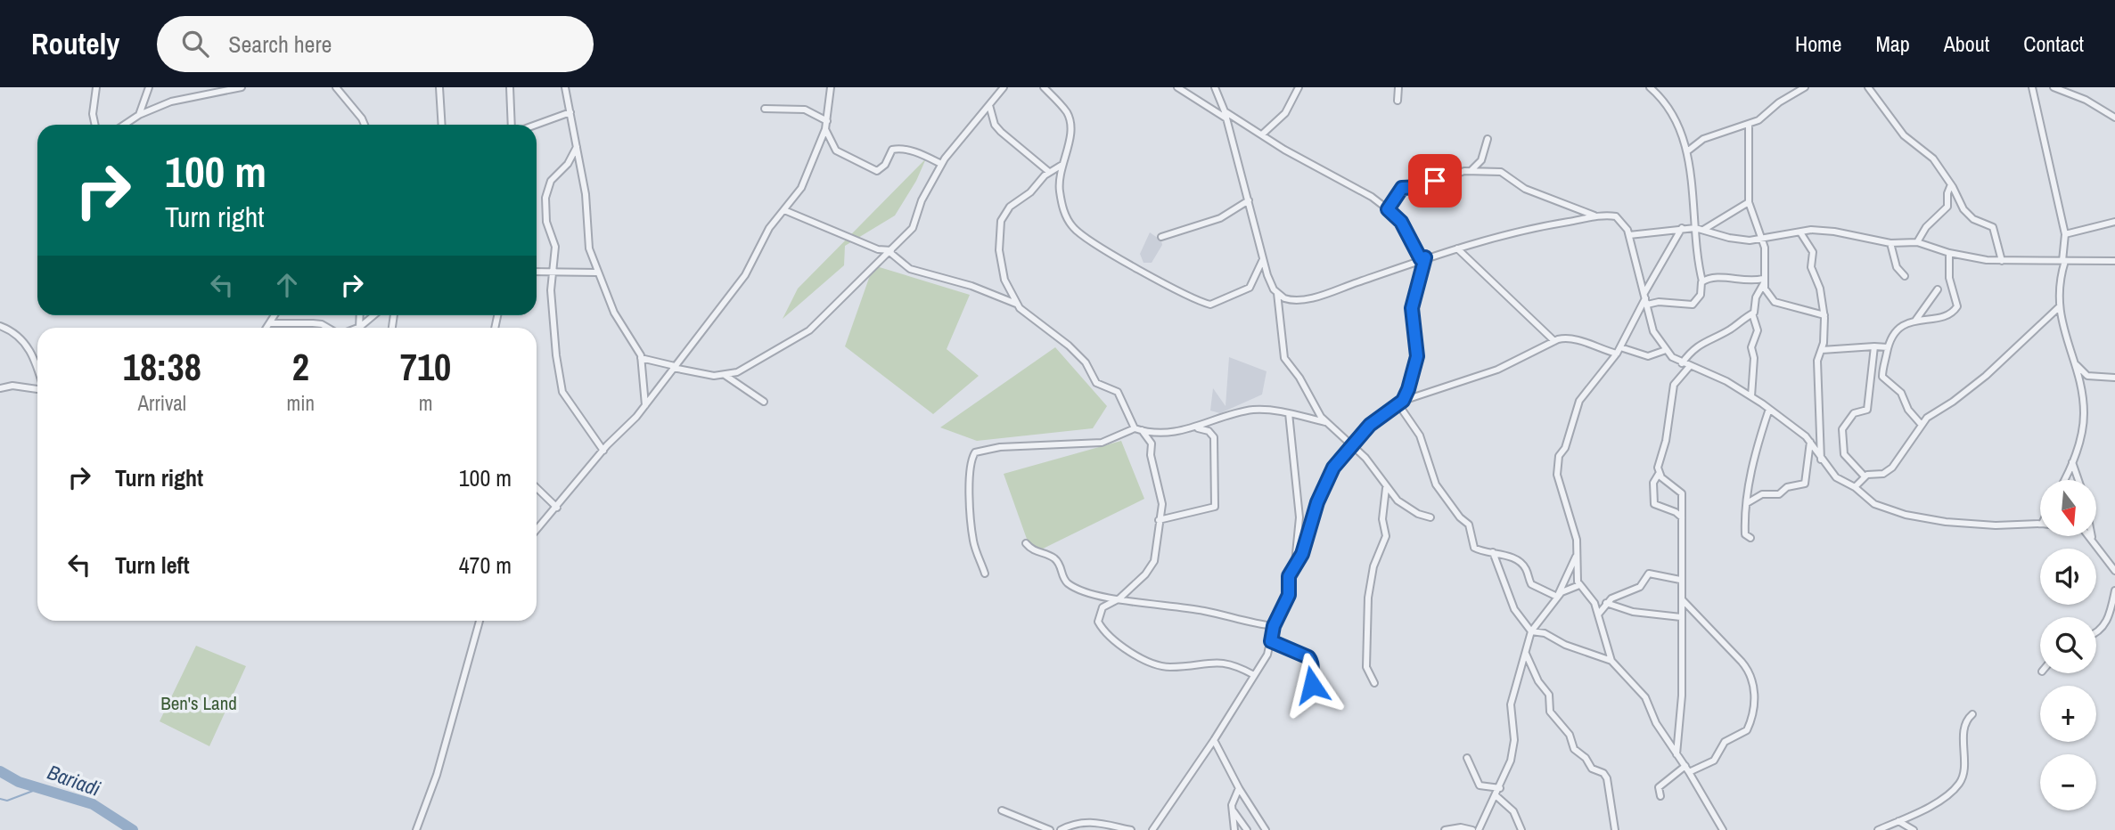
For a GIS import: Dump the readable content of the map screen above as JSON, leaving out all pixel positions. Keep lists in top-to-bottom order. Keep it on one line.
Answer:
{"water":["Bariadi"],"parks":["Ben's Land"],"north":"bottom","page":{"header":"Routely","search":"Search here","nav":["Home","Map","About","Contact"],"turn":["100 m","Turn right"],"eta":["18:38","Arrival","2","min","710","m"],"list":[{"name":"Turn right","value":"100 m"},{"name":"Turn left","value":"470 m"}],"map_buttons":["+","−"]}}
